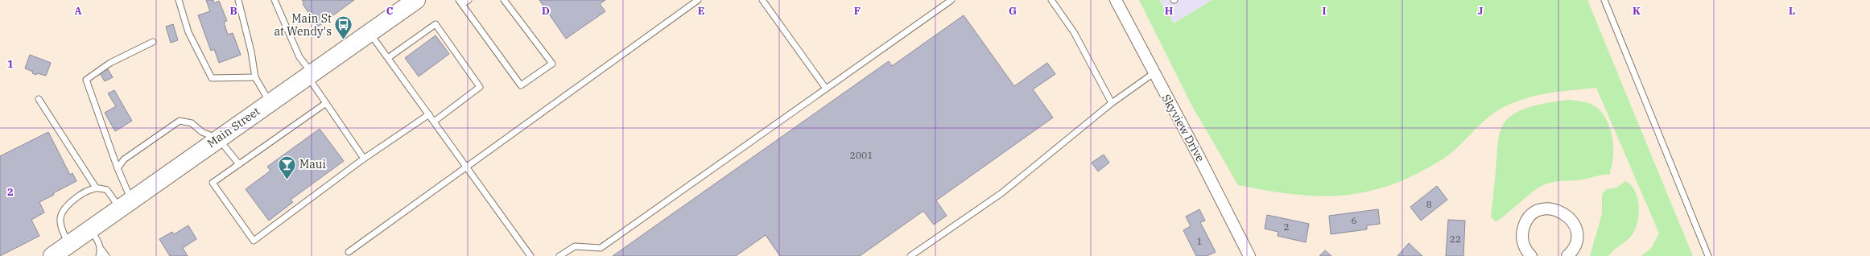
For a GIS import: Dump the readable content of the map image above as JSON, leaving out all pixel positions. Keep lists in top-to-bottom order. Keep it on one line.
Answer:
{"streets":{"main road":["Main Street"],"street":["Skyview Drive"]},"places":{"bus stop":["Main St at Wendy's"],"bar":["Maui"]},"house_numbers":["2001","8","6","2","22","1"],"grid":{"columns":["A","B","C","D","E","F","G","H","I","J","K","L"],"rows":["1","2"]}}
